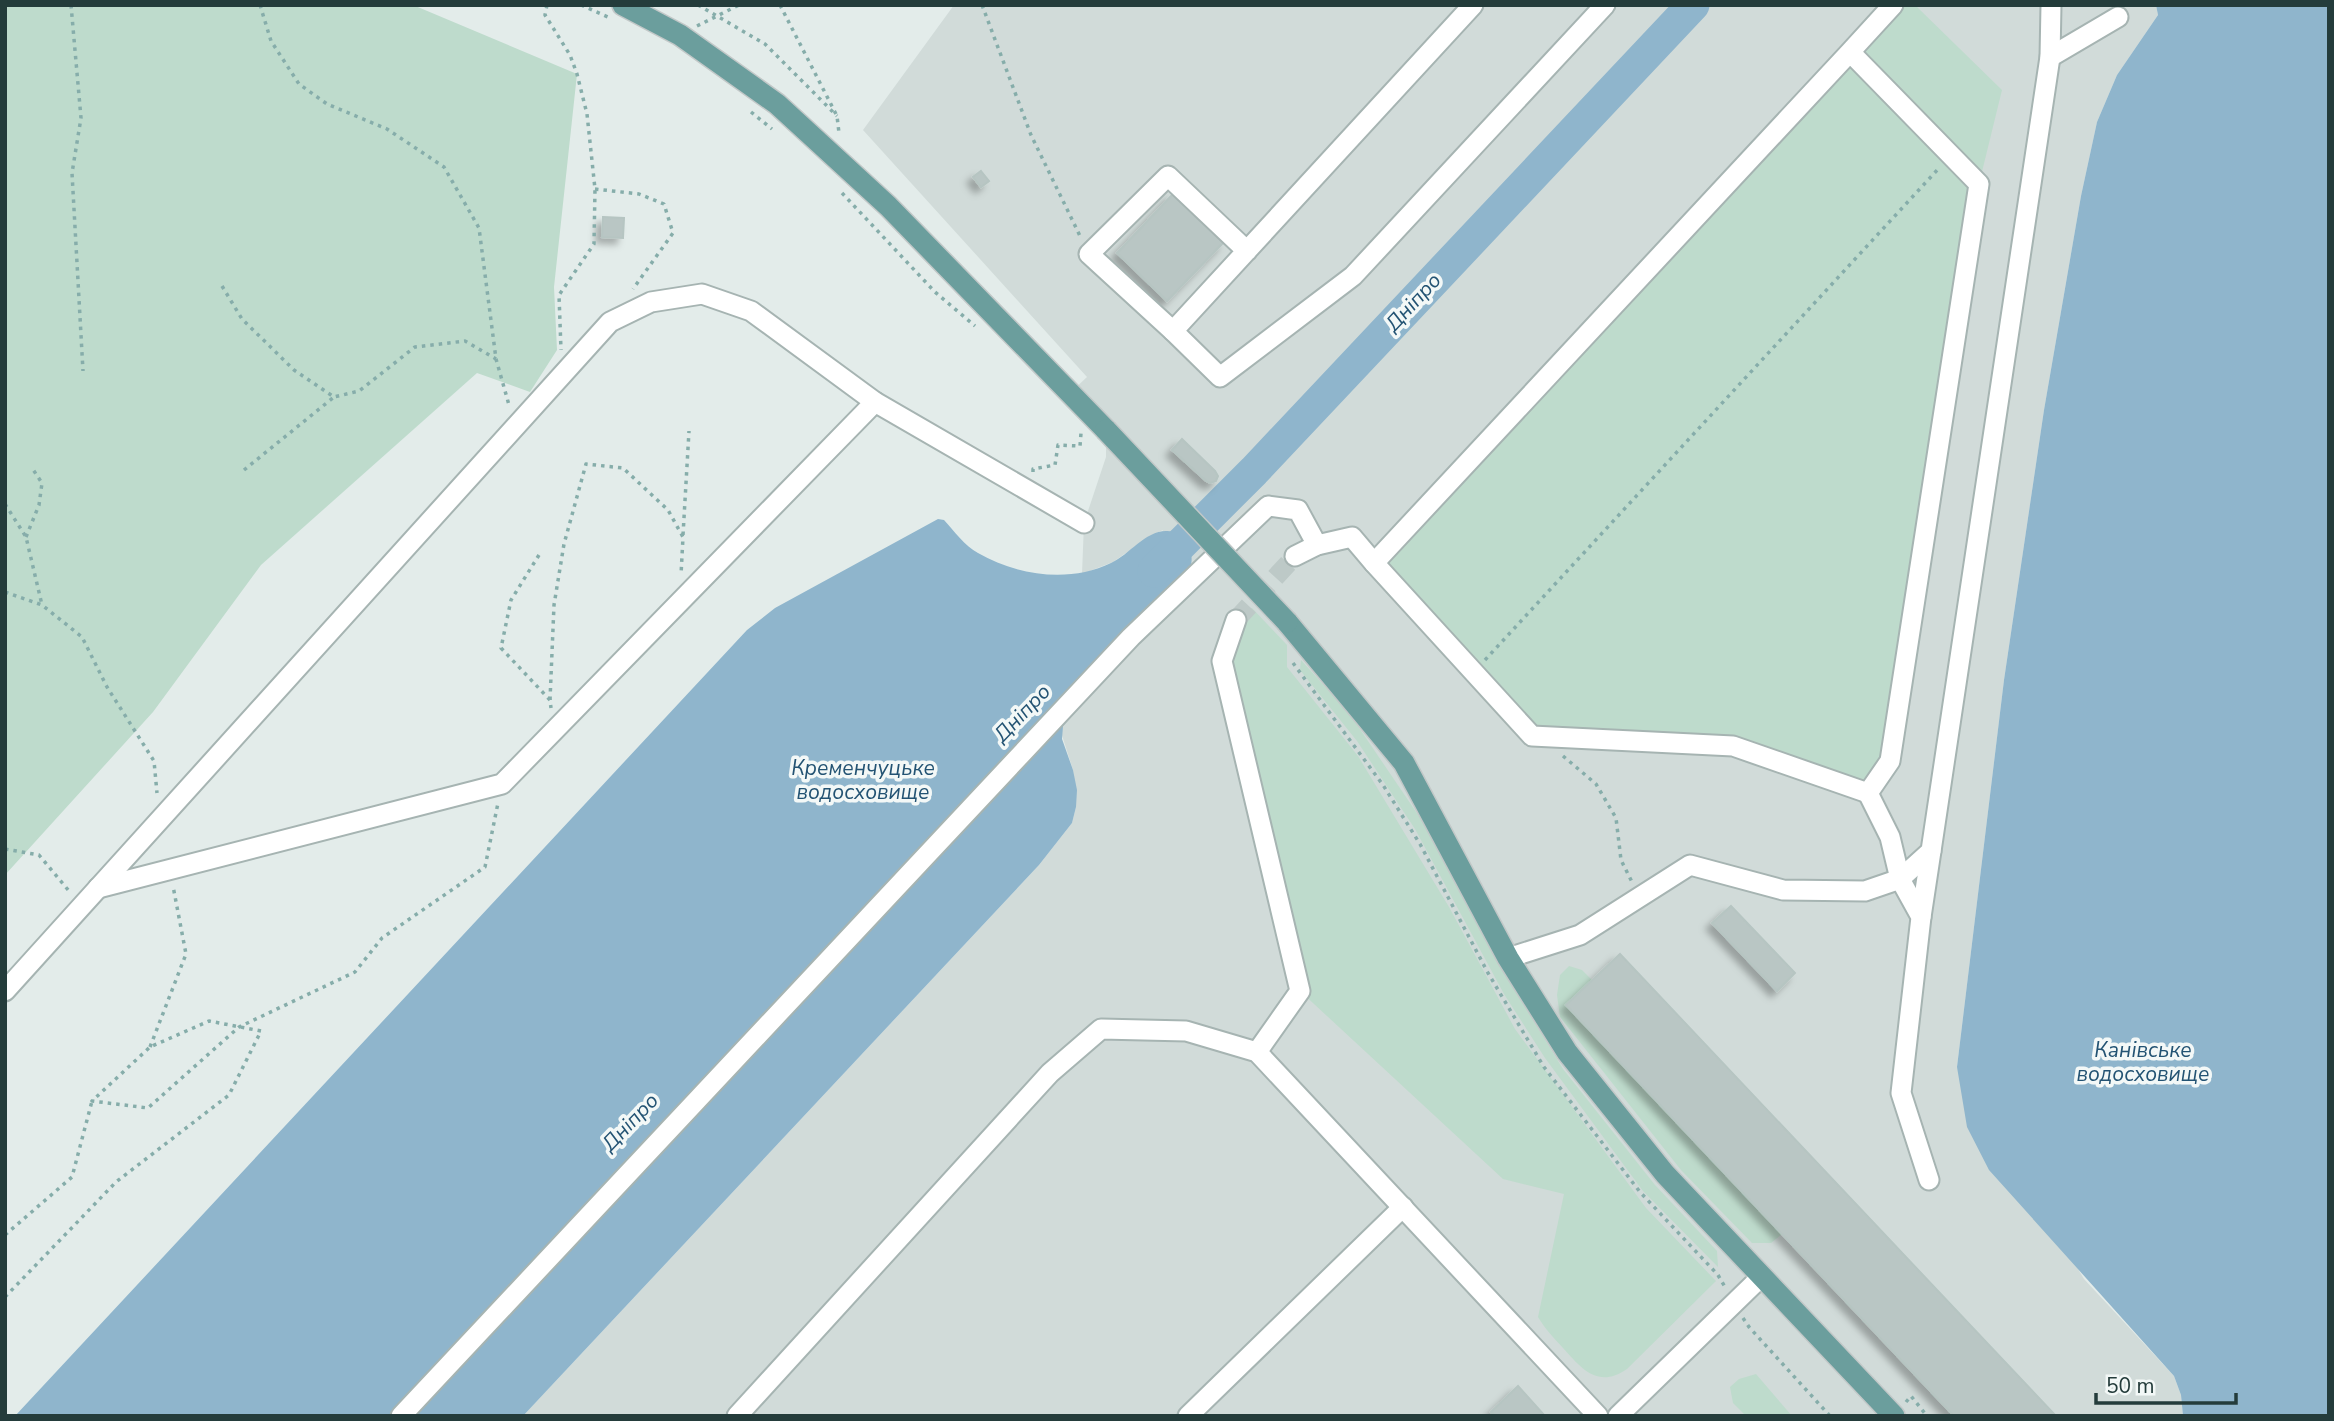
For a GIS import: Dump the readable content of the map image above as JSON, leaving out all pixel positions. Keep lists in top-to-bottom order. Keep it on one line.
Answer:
{"water":["Дніпро","Кременчуцьке водосховище","Канівське водосховище"],"scale_bar":"50 m"}
